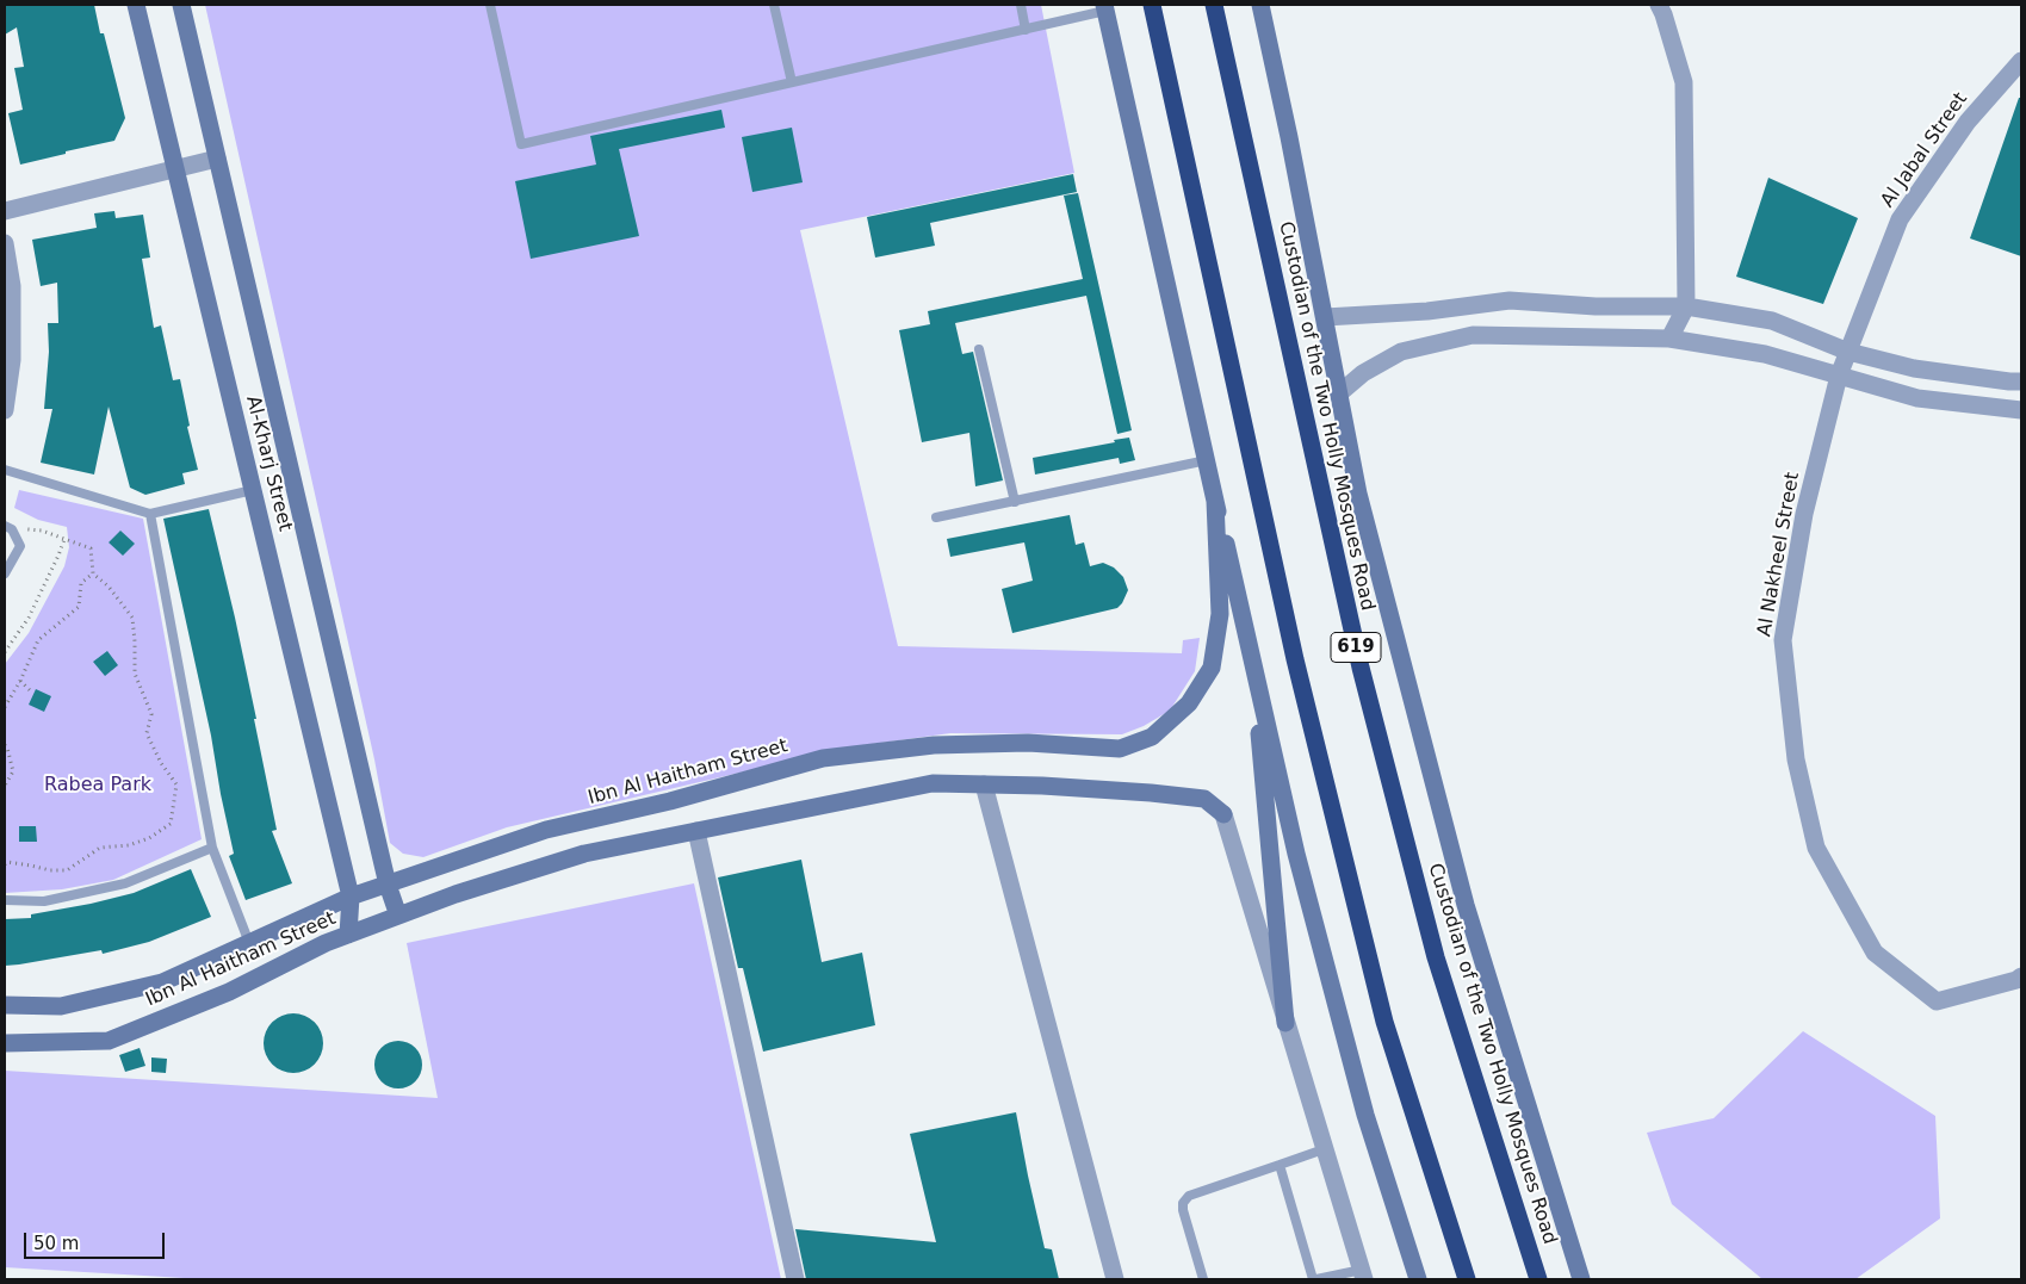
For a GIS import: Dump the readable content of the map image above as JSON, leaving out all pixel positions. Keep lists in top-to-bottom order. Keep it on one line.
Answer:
{"streets":{"highway":["Custodian of the Two Holly Mosques Road","619"],"street":["Al Jabal Street","Al-Kharj Street","Al Nakheel Street","Ibn Al Haitham Street"]},"crossings":[["Al Jabal Street","Al Nakheel Street"],["Al-Kharj Street","Ibn Al Haitham Street"]],"parks":["Rabea Park"],"scale_bar":"50 m"}
